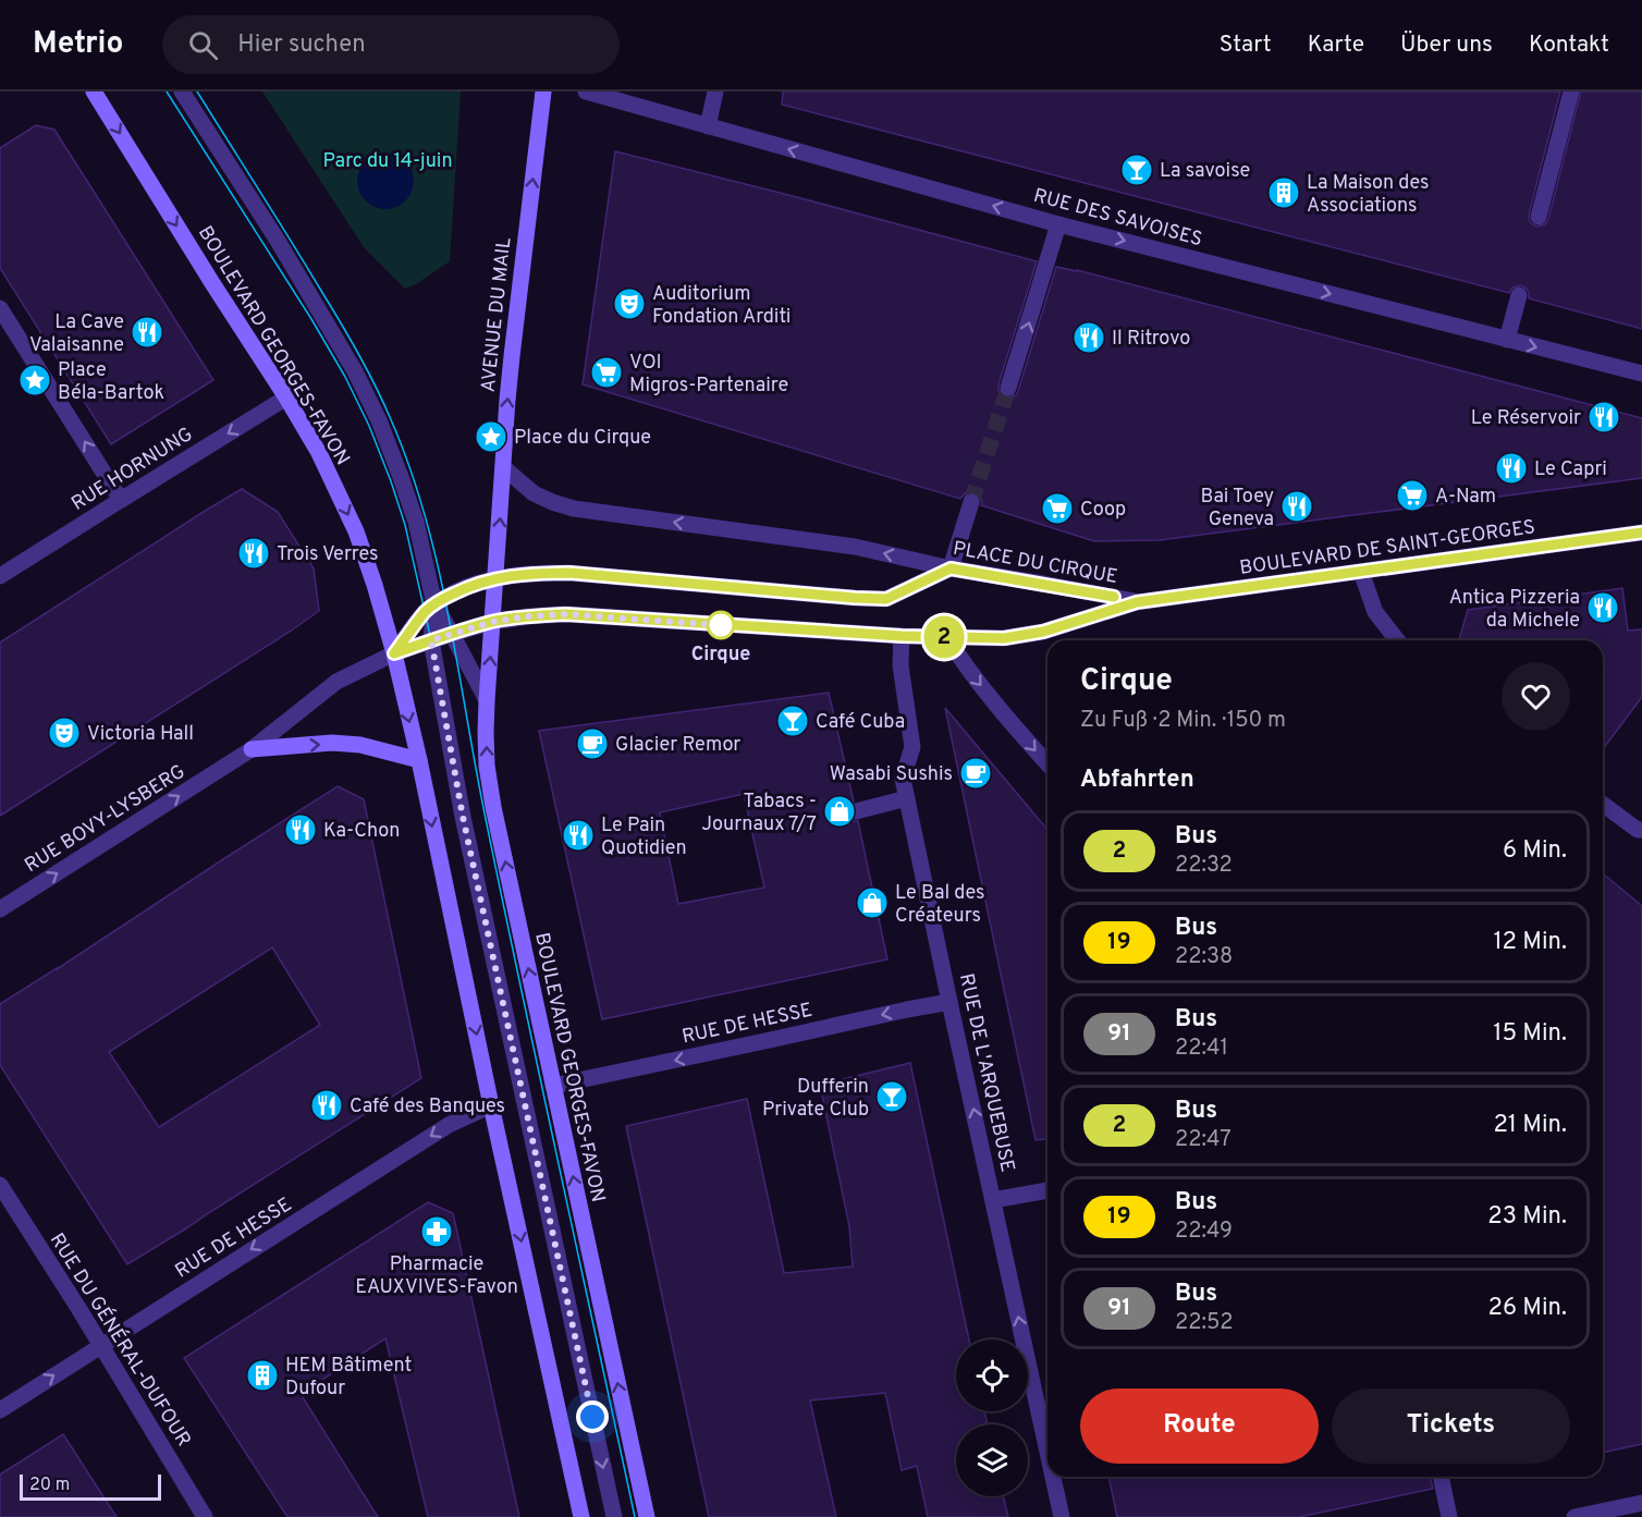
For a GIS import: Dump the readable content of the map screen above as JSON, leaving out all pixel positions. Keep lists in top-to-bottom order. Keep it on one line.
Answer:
{"streets":{"main road":["AVENUE DU MAIL","BOULEVARD GEORGES-FAVON"],"street":["RUE DES SAVOISES","RUE HORNUNG","BOULEVARD DE SAINT-GEORGES","PLACE DU CIRQUE","RUE BOVY-LYSBERG","RUE DE HESSE","RUE DE L'ARQUEBUSE","RUE DU GÉNÉRAL-DUFOUR"]},"crossings":[["AVENUE DU MAIL","BOULEVARD GEORGES-FAVON"],["AVENUE DU MAIL","PLACE DU CIRQUE"],["BOULEVARD GEORGES-FAVON","RUE HORNUNG"],["BOULEVARD GEORGES-FAVON","PLACE DU CIRQUE"],["BOULEVARD GEORGES-FAVON","RUE BOVY-LYSBERG"],["BOULEVARD GEORGES-FAVON","RUE DE HESSE"],["BOULEVARD DE SAINT-GEORGES","PLACE DU CIRQUE"],["PLACE DU CIRQUE","RUE BOVY-LYSBERG"],["PLACE DU CIRQUE","RUE DE L'ARQUEBUSE"],["RUE DE HESSE","RUE DE L'ARQUEBUSE"],["RUE DE HESSE","RUE DU GÉNÉRAL-DUFOUR"]],"one_way":["AVENUE DU MAIL","RUE HORNUNG","RUE BOVY-LYSBERG","RUE DE L'ARQUEBUSE"],"parks":["Parc du 14-juin"],"places":{"bar":["La savoise","Café Cuba","Dufferin Private Club"],"building":["La Maison des Associations","HEM Bâtiment Dufour"],"theatre":["Auditorium Fondation Arditi","Victoria Hall"],"restaurant":["La Cave Valaisanne","Il Ritrovo","Le Réservoir","Le Capri","Bai Toey Geneva","Trois Verres","Antica Pizzeria da Michele","Ka-Chon","Le Pain Quotidien","Café des Banques"],"supermarket":["VOI Migros-Partenaire","A-Nam","Coop"],"place":["Place Béla-Bartok","Place du Cirque"],"other":["Cirque"],"cafe":["Glacier Remor","Wasabi Sushis"],"shop":["Tabacs - Journaux 7/7","Le Bal des Créateurs"],"pharmacy":["Pharmacie EAUXVIVES-Favon"]},"lines":["bus line 2"],"scale_bar":"20 m","page":{"header":"Metrio","search":"Hier suchen","nav":["Start","Karte","Über uns","Kontakt"],"on_map":"2","heading":[["Cirque","Zu Fuß · 2 Min. · 150 m"],"Abfahrten"],"list":[{"mark":"2","name":"Bus","note":"22:32","value":"6 Min."},{"mark":"19","name":"Bus","note":"22:38","value":"12 Min."},{"mark":"91","name":"Bus","note":"22:41","value":"15 Min."},{"mark":"2","name":"Bus","note":"22:47","value":"21 Min."},{"mark":"19","name":"Bus","note":"22:49","value":"23 Min."},{"mark":"91","name":"Bus","note":"22:52","value":"26 Min."}],"buttons":["Route","Tickets"],"scale":"20 m"}}
